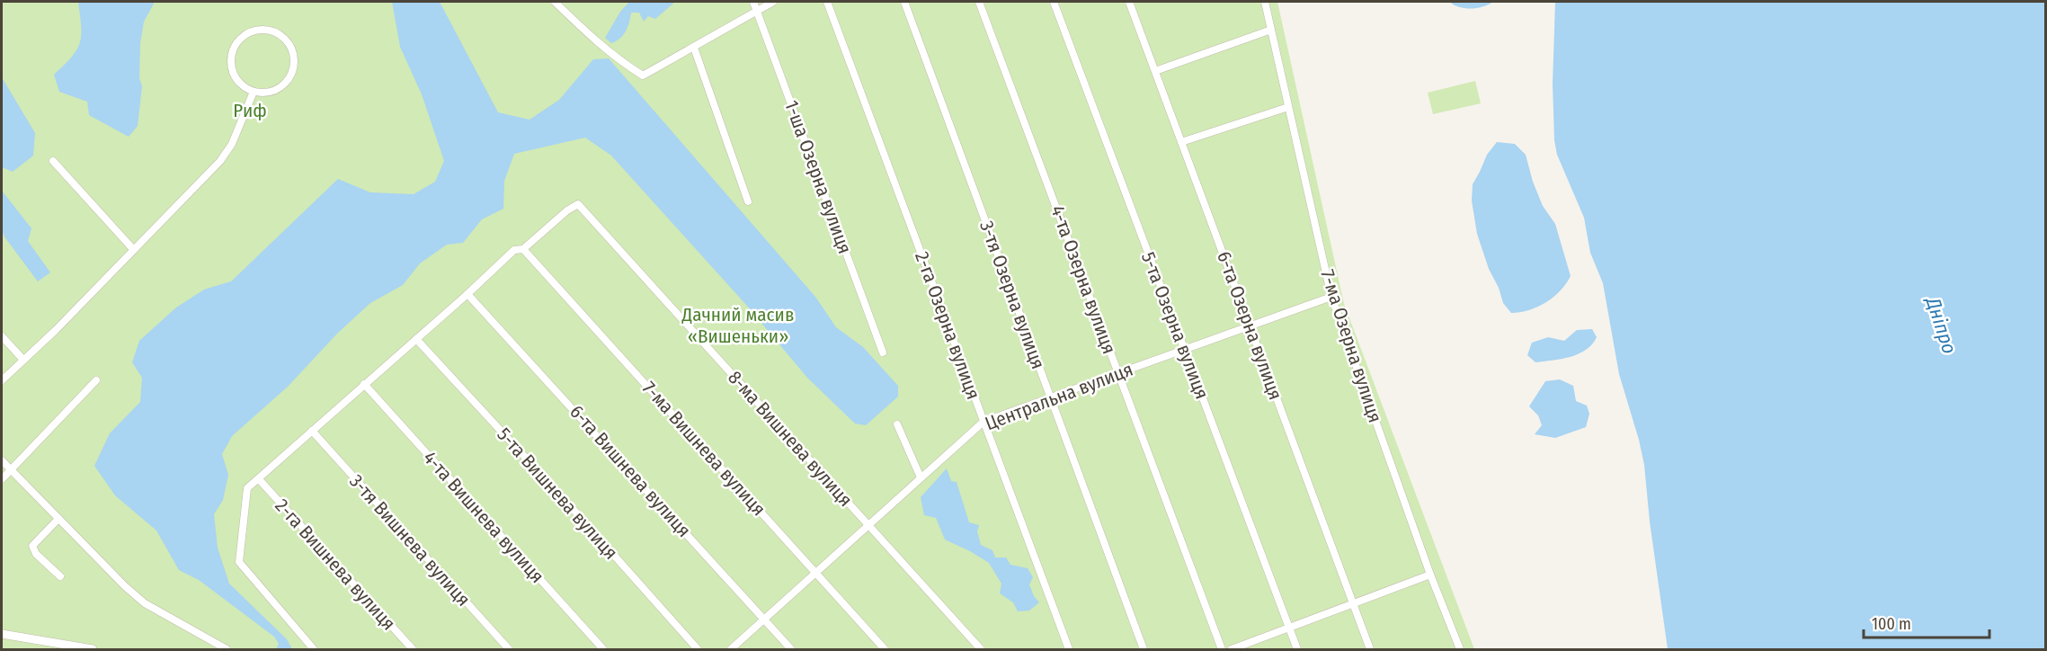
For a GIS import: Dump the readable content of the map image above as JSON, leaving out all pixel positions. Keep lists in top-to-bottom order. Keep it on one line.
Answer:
{"streets":{"street":["1-ша Озерна вулиця","4-та Озерна вулиця","3-тя Озерна вулиця","2-га Озерна вулиця","5-та Озерна вулиця","6-та Озерна вулиця","7-ма Озерна вулиця","Центральна вулиця","8-ма Вишнева вулиця","7-ма Вишнева вулиця","6-та Вишнева вулиця","5-та Вишнева вулиця","4-та Вишнева вулиця","3-тя Вишнева вулиця","2-га Вишнева вулиця"]},"crossings":[["4-та Озерна вулиця","Центральна вулиця"],["3-тя Озерна вулиця","Центральна вулиця"],["2-га Озерна вулиця","Центральна вулиця"],["5-та Озерна вулиця","Центральна вулиця"],["6-та Озерна вулиця","Центральна вулиця"],["7-ма Озерна вулиця","Центральна вулиця"],["Центральна вулиця","8-ма Вишнева вулиця"],["Центральна вулиця","7-ма Вишнева вулиця"],["Центральна вулиця","6-та Вишнева вулиця"],["8-ма Вишнева вулиця","7-ма Вишнева вулиця"]],"water":["Дніпро"],"parks":["Риф","Дачний масив «Вишеньки»"],"scale_bar":"100 m"}
